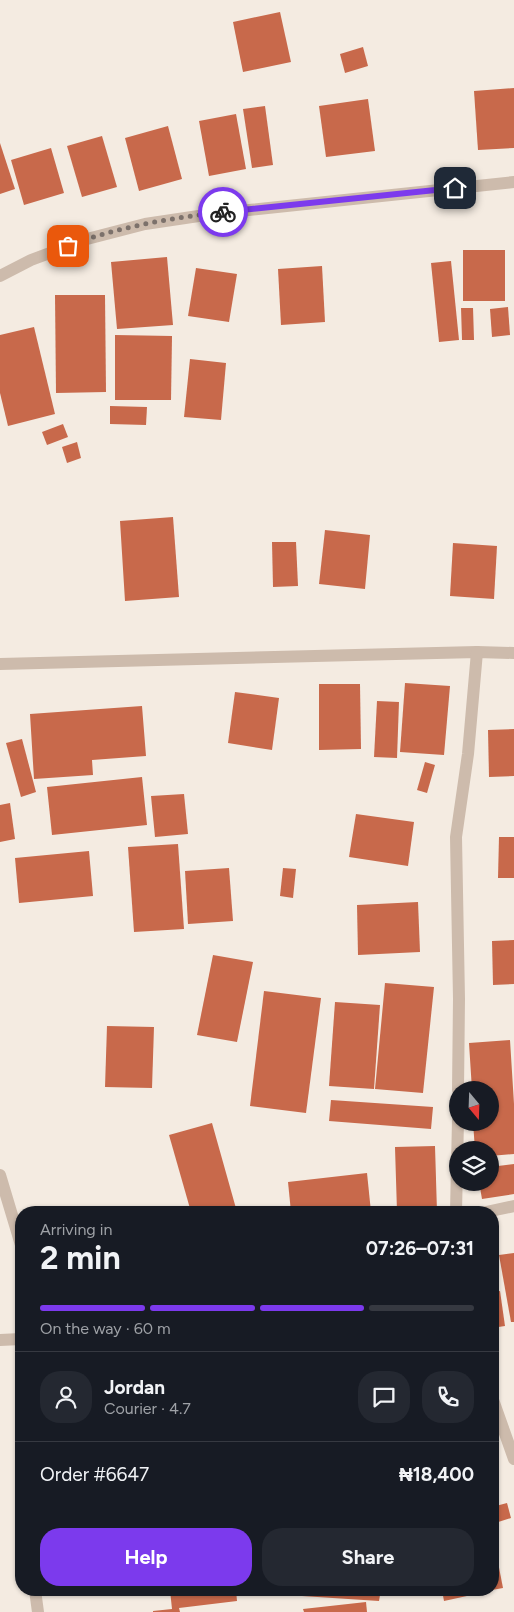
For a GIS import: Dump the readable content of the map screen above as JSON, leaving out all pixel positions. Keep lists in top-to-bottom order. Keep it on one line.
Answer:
{"north":"bottom","page":{"heading":["2 min","Arriving in","07:26–07:31"],"panel":["Jordan","Courier · 4.7","Order #6647","₦18,400"],"bar":"On the way · 60 m","buttons":["Help","Share"]}}
